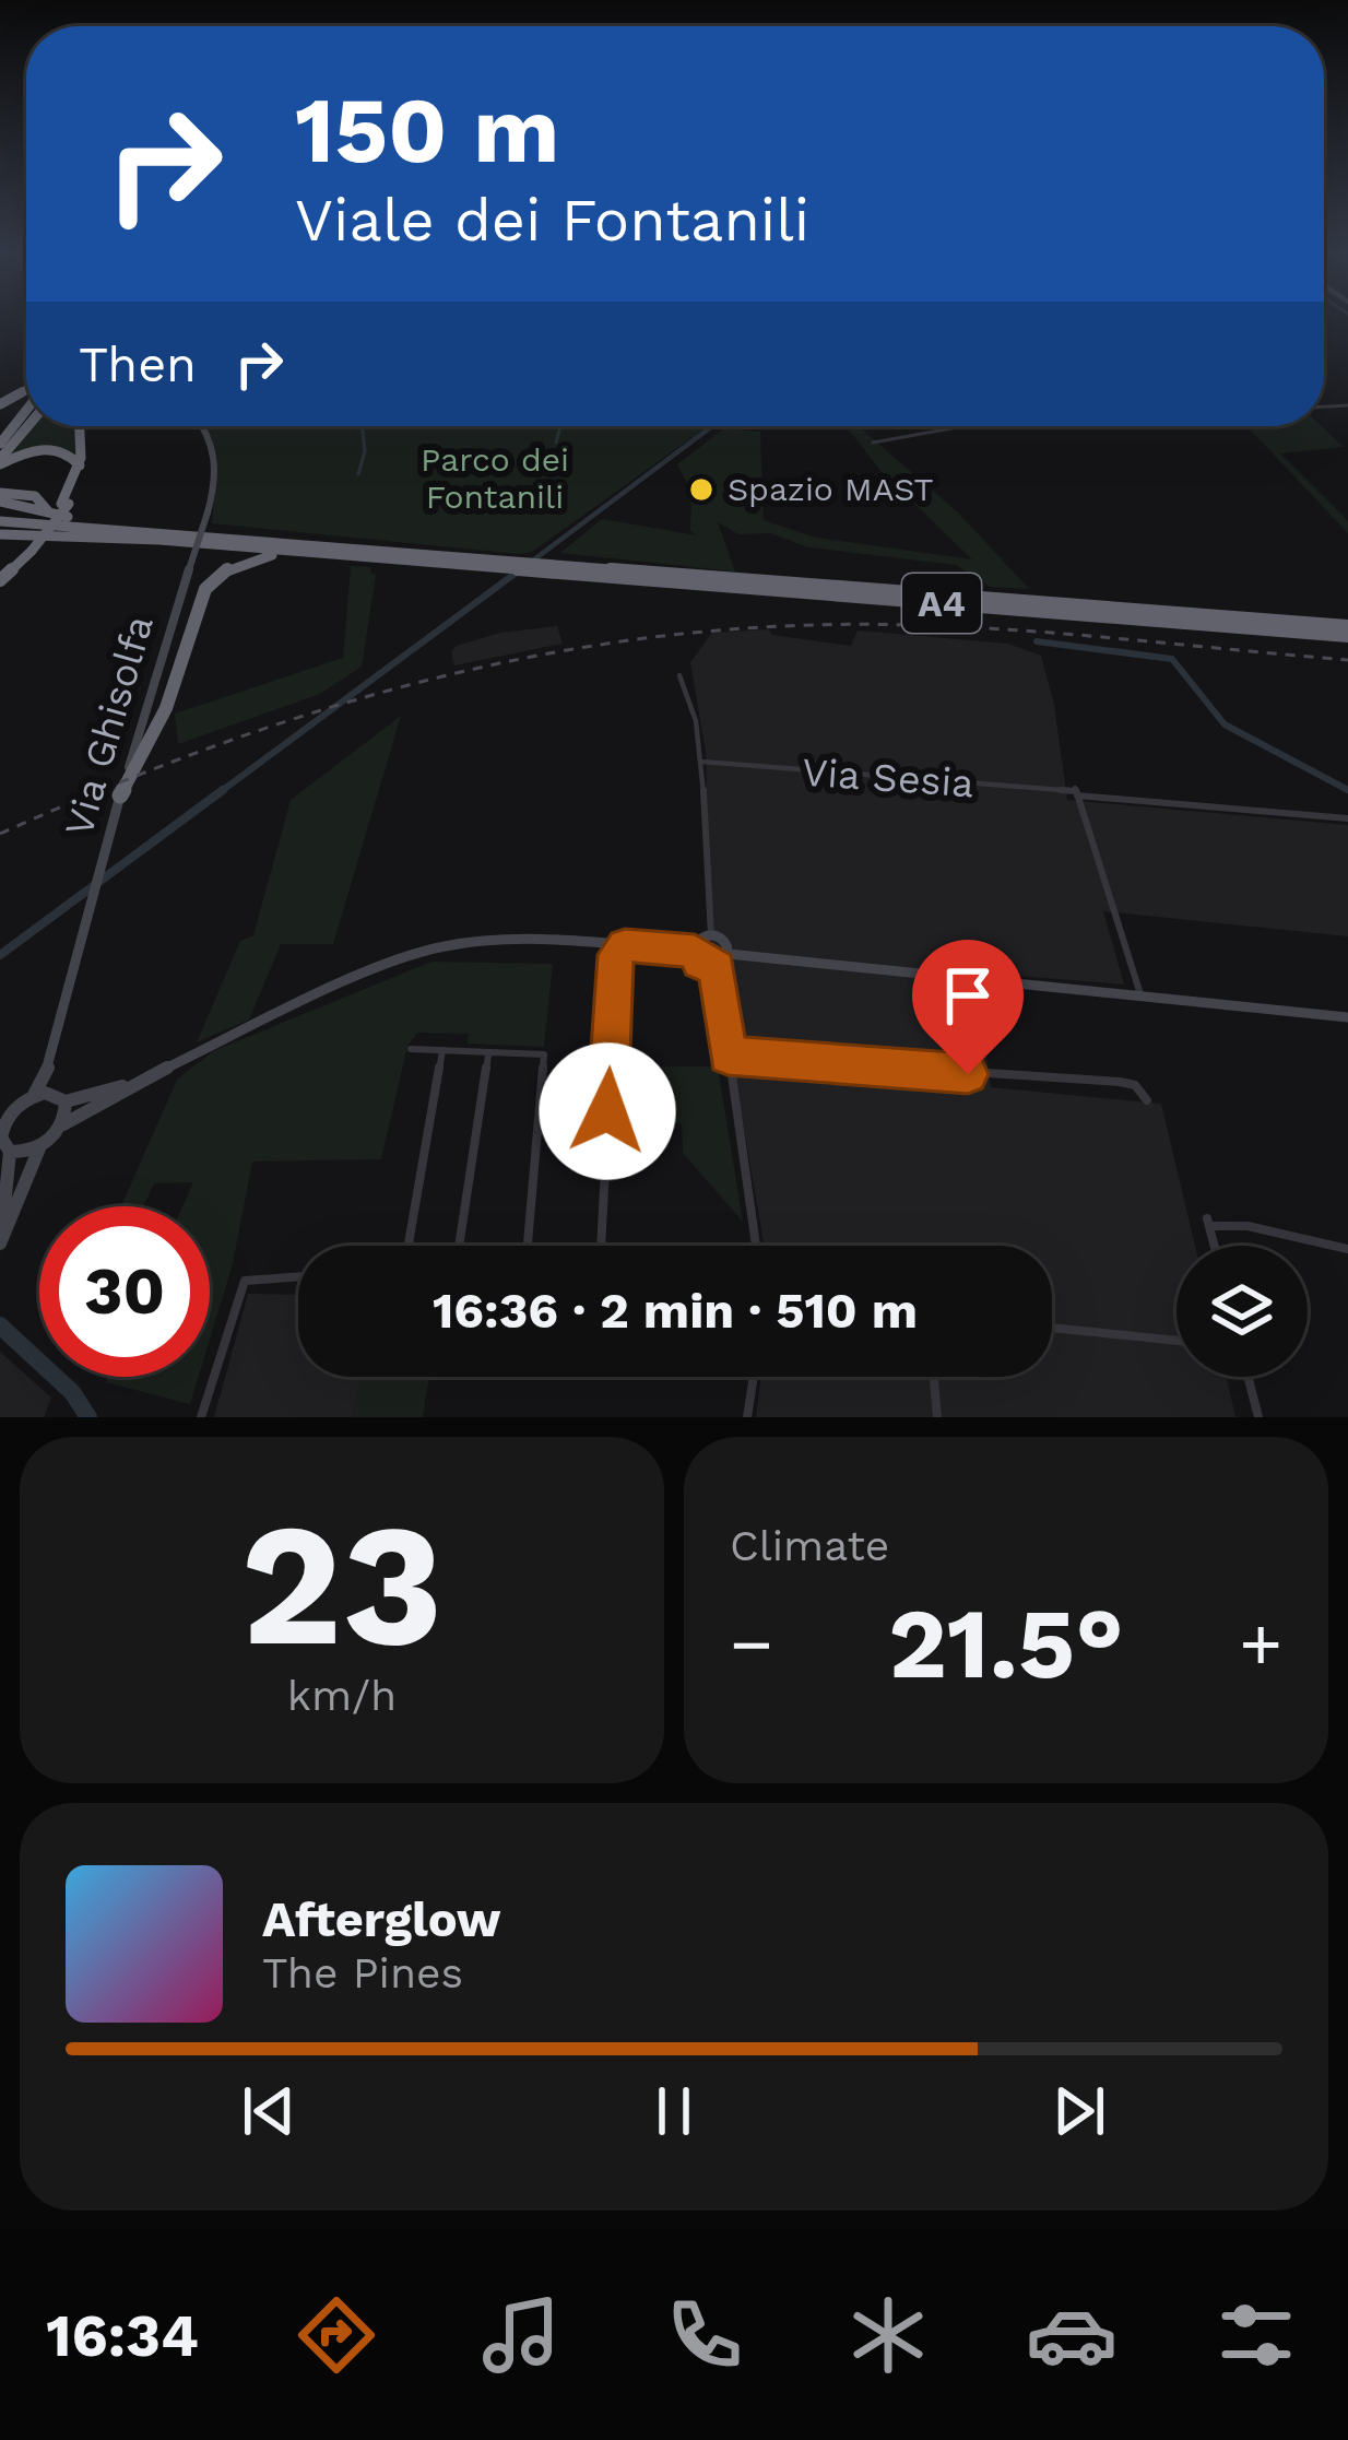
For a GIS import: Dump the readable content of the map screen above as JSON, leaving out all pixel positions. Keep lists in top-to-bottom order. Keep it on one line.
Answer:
{"streets":{"highway":["A4"],"main road":["Via Ghisolfa"],"street":["Via Sesia"]},"parks":["Parco dei Fontanili"],"places":["Spazio MAST"],"page":{"turn":["150 m","Viale dei Fontanili"],"then":"Then","limit":"30","trip":"16:36 · 2 min · 510 m","tile":[["23","km/h"],"Climate"],"heat":["−","21.5°","+"],"song":["Afterglow","The Pines"],"tabs":"16:34"}}
